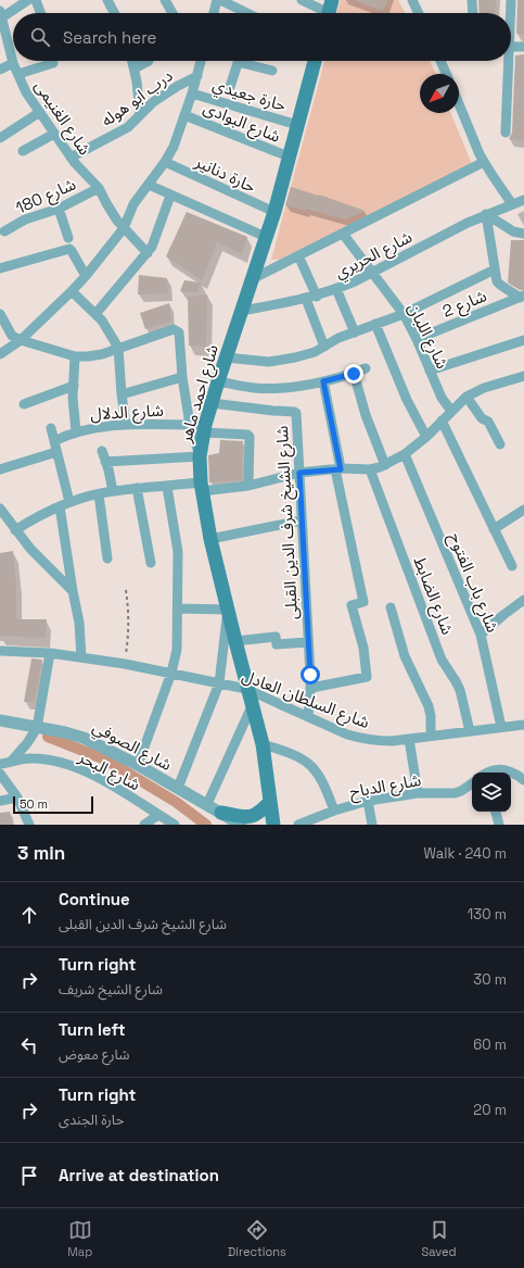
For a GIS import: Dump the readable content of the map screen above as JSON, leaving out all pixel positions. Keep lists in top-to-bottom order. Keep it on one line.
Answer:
{"streets":{"main road":["شارع احمد ماهر"],"street":["حارة جعيدي","درب ابو هوله","شارع الغنيمى","شارع البوادى","حارة دنانير","شارع 180","شارع الحريري","شارع 2","شارع اللبان","شارع الدلال","شارع الشيخ شرف الدين القبلى","شارع باب الفتوح","شارع الضابط","شارع السلطان العادل","شارع الصوفي","شارع البحر","شارع الدباح"]},"crossings":[["حارة جعيدي","شارع احمد ماهر"],["درب ابو هوله","شارع الغنيمى"],["شارع الغنيمى","شارع 180"],["شارع البوادى","شارع احمد ماهر"],["حارة دنانير","شارع احمد ماهر"],["شارع الحريري","شارع اللبان"],["شارع الحريري","شارع احمد ماهر"],["شارع 2","شارع اللبان"],["شارع احمد ماهر","شارع الدلال"],["شارع احمد ماهر","شارع الشيخ شرف الدين القبلى"],["شارع احمد ماهر","شارع السلطان العادل"],["شارع الشيخ شرف الدين القبلى","شارع السلطان العادل"],["شارع باب الفتوح","شارع السلطان العادل"],["شارع الضابط","شارع السلطان العادل"]],"scale_bar":"50 m","north":"bottom left","page":{"search":"Search here","scale":"50 m","heading":["3 min","Walk · 240 m"],"list":[["Continue","شارع الشيخ شرف الدين القبلى","130 m"],["Turn right","شارع الشيخ شريف","30 m"],["Turn left","شارع معوض","60 m"],["Turn right","حارة الجندى","20 m"],"Arrive at destination"],"nav":["Map","Directions","Saved"]}}
